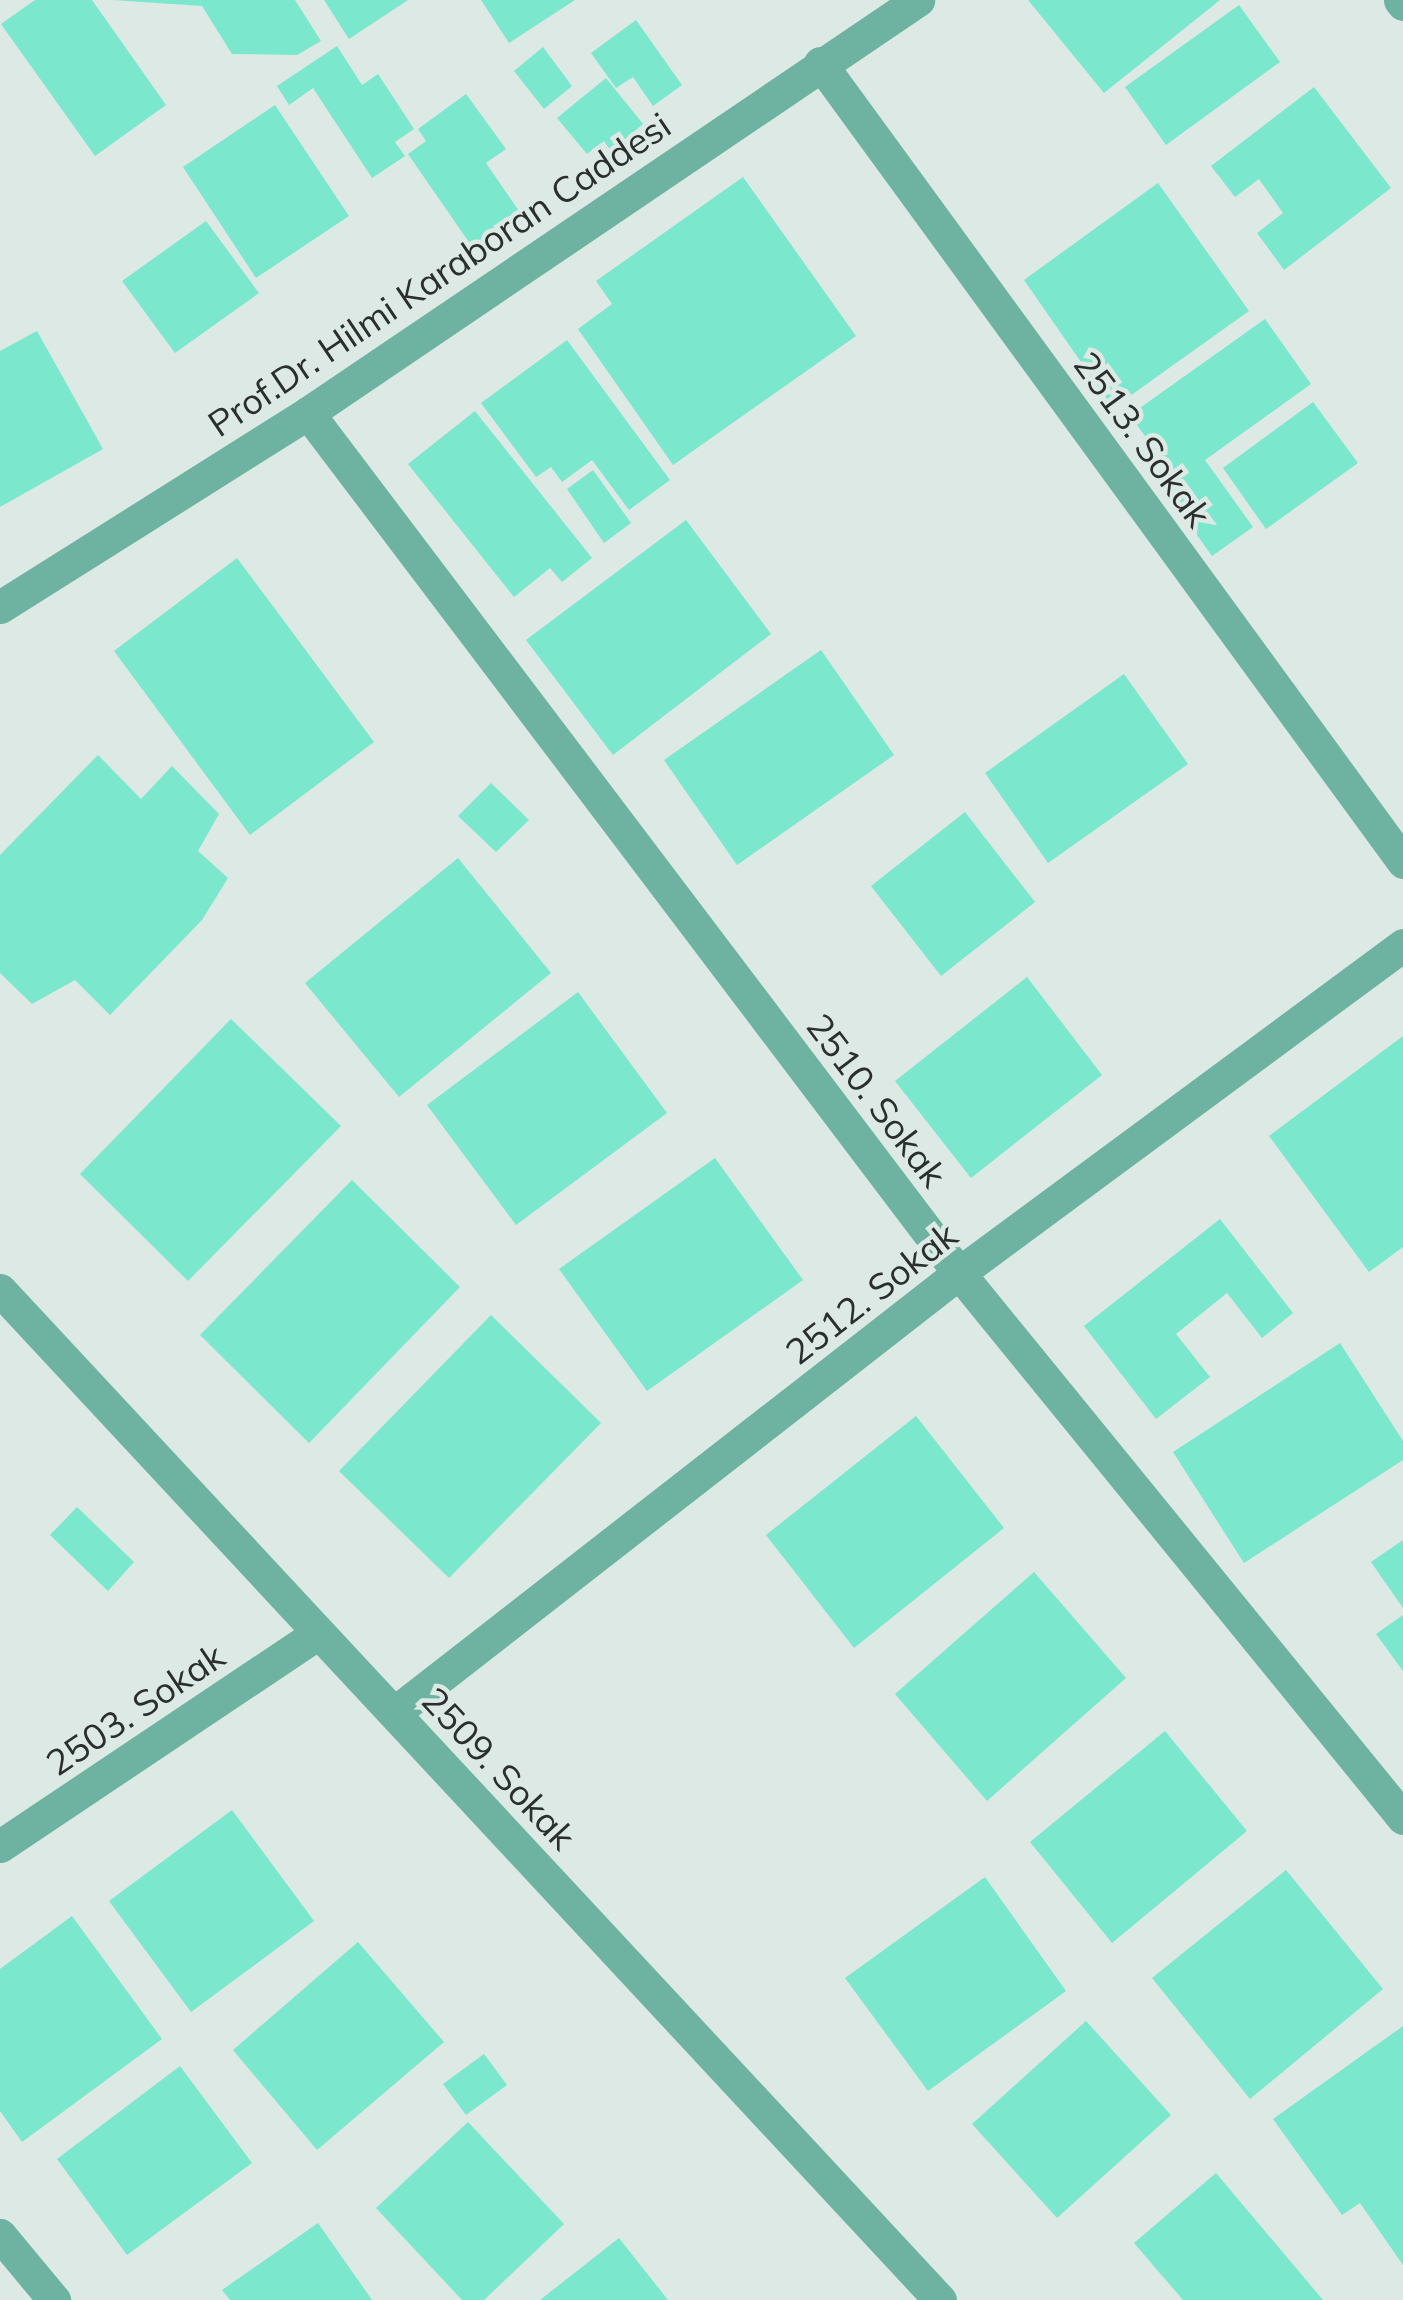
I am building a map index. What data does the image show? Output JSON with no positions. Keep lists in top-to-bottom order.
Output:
{
  "streets": {
    "street": [
      "Prof.Dr. Hilmi Karaboran Caddesi",
      "2513. Sokak",
      "2510. Sokak",
      "2512. Sokak",
      "2503. Sokak",
      "2509. Sokak"
    ]
  },
  "crossings": [
    ["Prof.Dr. Hilmi Karaboran Caddesi", "2513. Sokak"],
    ["Prof.Dr. Hilmi Karaboran Caddesi", "2510. Sokak"],
    ["2510. Sokak", "2512. Sokak"],
    ["2512. Sokak", "2509. Sokak"],
    ["2503. Sokak", "2509. Sokak"]
  ]
}
